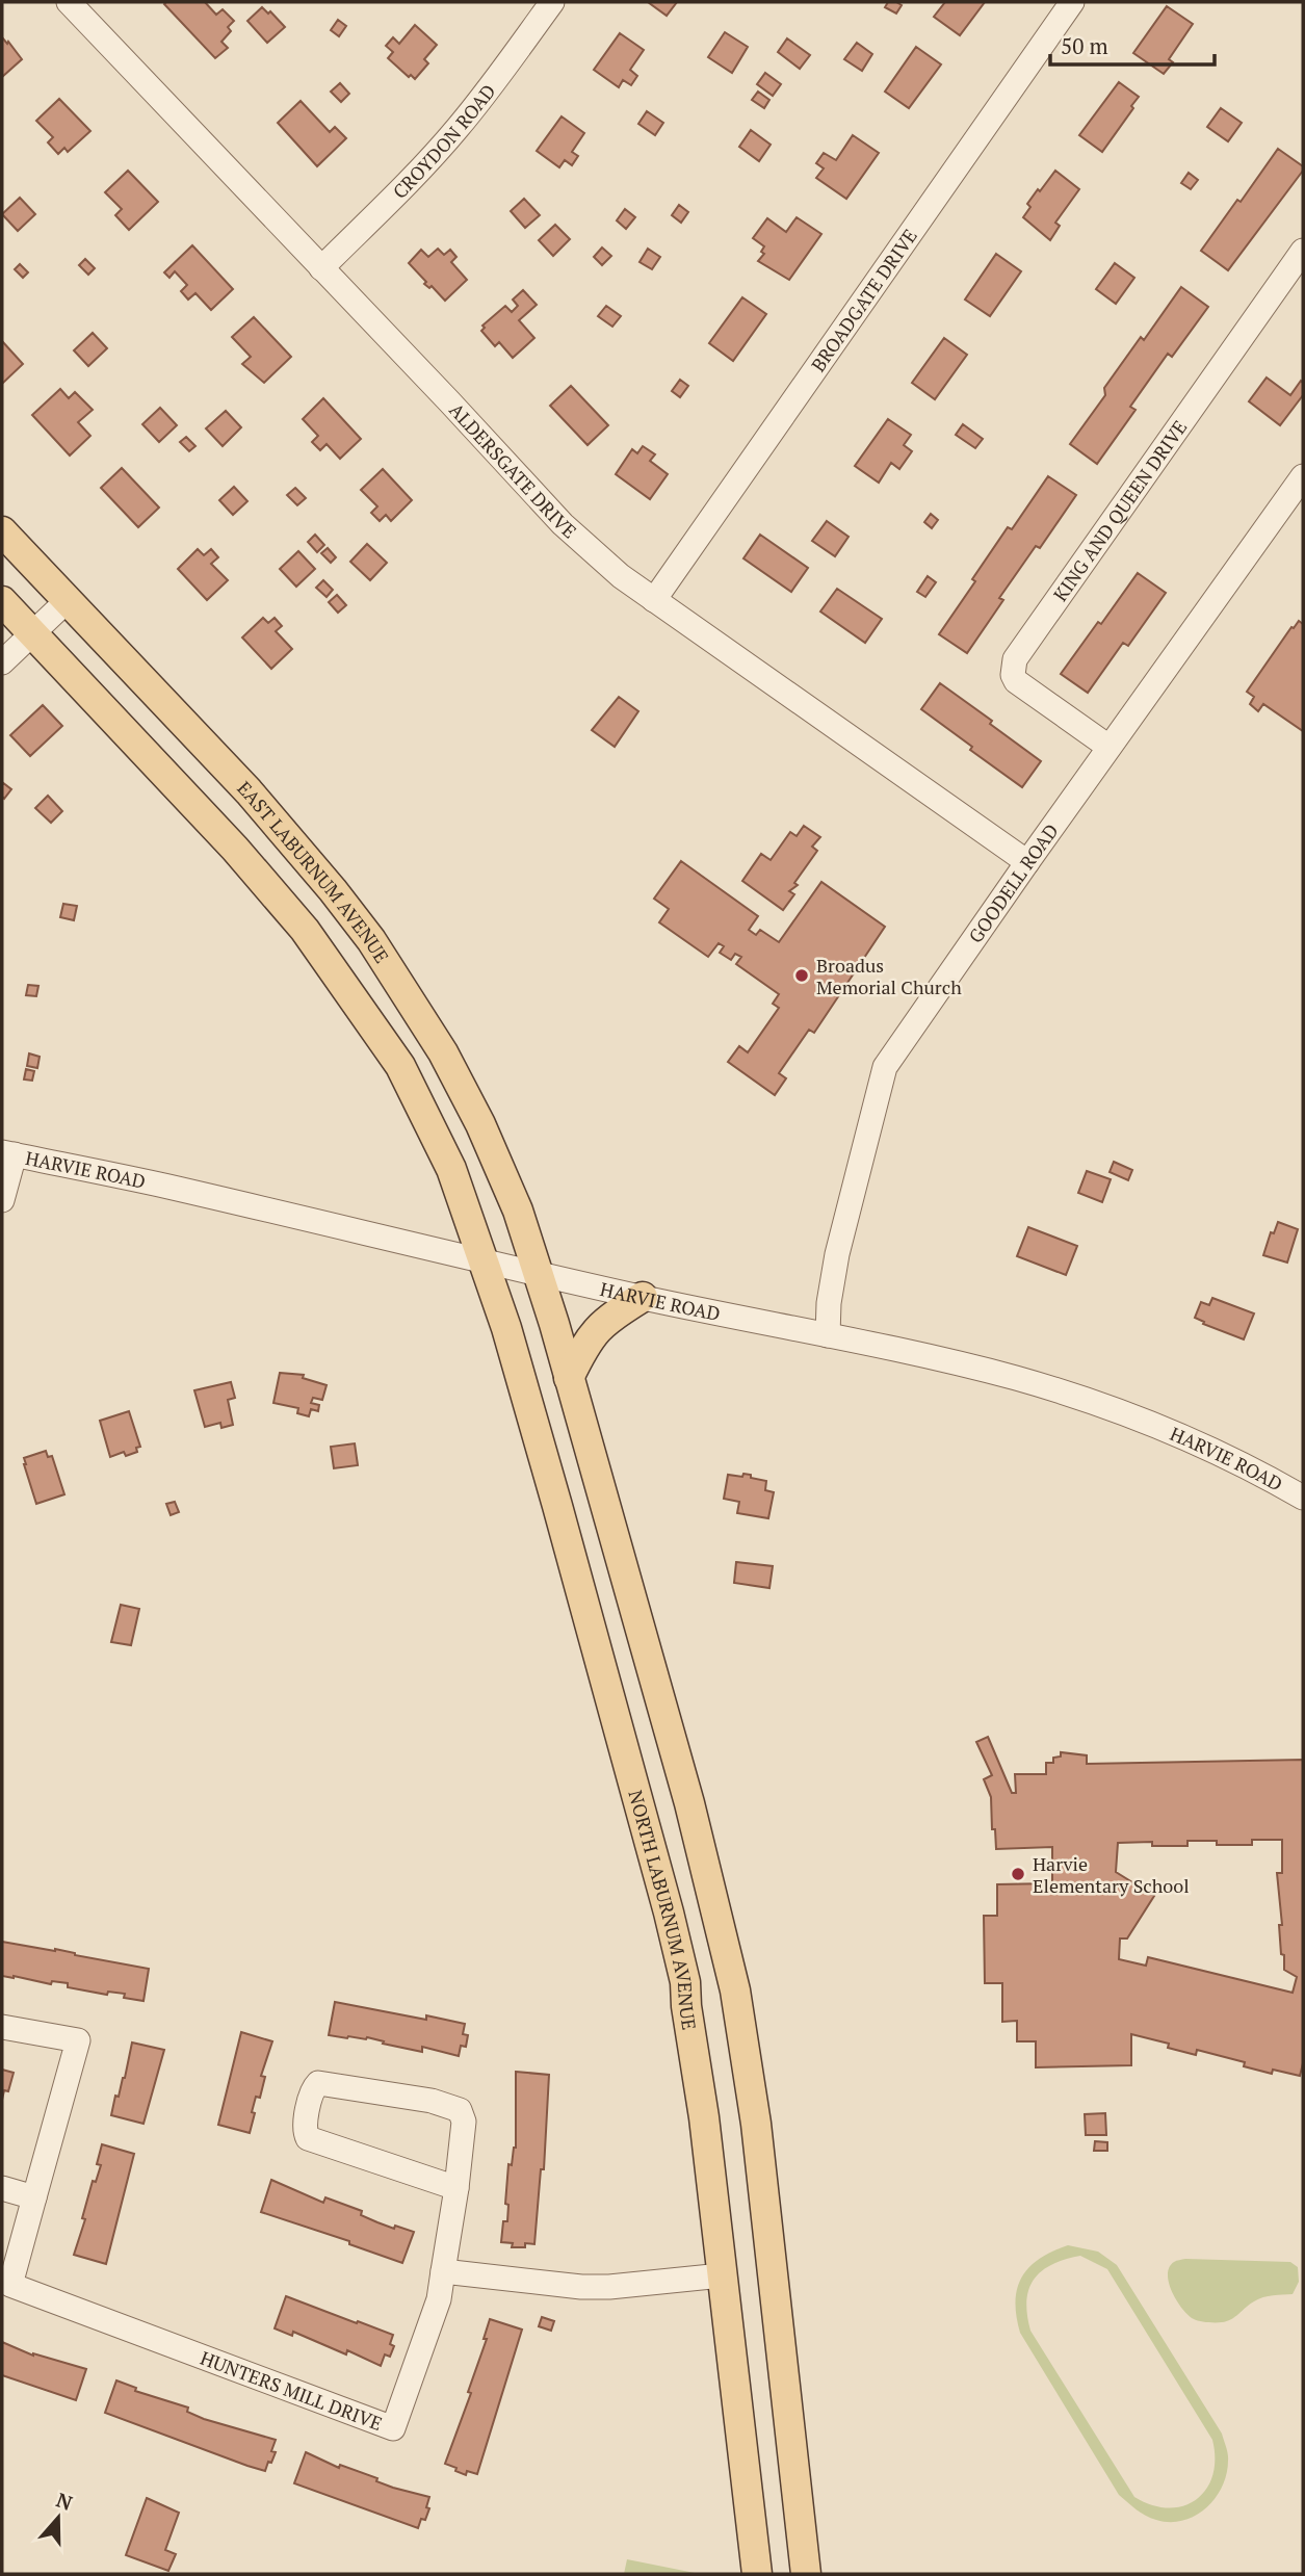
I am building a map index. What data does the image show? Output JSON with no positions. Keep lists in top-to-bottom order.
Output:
{
  "streets": {
    "main road": ["EAST LABURNUM AVENUE", "NORTH LABURNUM AVENUE"],
    "street": [
      "CROYDON ROAD",
      "BROADGATE DRIVE",
      "ALDERSGATE DRIVE",
      "KING AND QUEEN DRIVE",
      "GOODELL ROAD",
      "HARVIE ROAD",
      "HUNTERS MILL DRIVE"
    ]
  },
  "crossings": [
    ["CROYDON ROAD", "ALDERSGATE DRIVE"],
    ["BROADGATE DRIVE", "ALDERSGATE DRIVE"],
    ["ALDERSGATE DRIVE", "GOODELL ROAD"],
    ["KING AND QUEEN DRIVE", "GOODELL ROAD"],
    ["EAST LABURNUM AVENUE", "HARVIE ROAD"],
    ["GOODELL ROAD", "HARVIE ROAD"],
    ["HARVIE ROAD", "NORTH LABURNUM AVENUE"]
  ],
  "places": ["Broadus Memorial Church", "Harvie Elementary School"],
  "scale_bar": "50 m",
  "north": "top"
}
